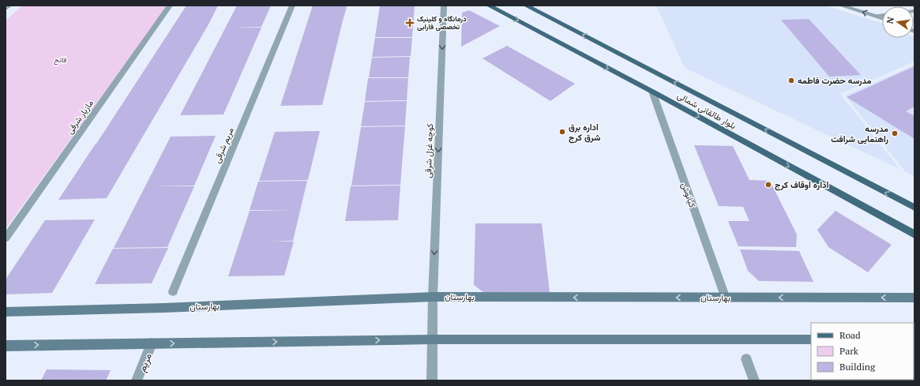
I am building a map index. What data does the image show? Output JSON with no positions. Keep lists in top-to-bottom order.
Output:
{
  "streets": {
    "main road": ["بلوار طالقانی شمالی", "بهارستان"],
    "street": [
      "مازیار شرقی",
      "مریم شرقی",
      "کوچه غزل شرقی",
      "کیانوش",
      "مریم"
    ]
  },
  "crossings": [
    ["بلوار طالقانی شمالی", "کیانوش"],
    ["کوچه غزل شرقی", "بهارستان"],
    ["کیانوش", "بهارستان"]
  ],
  "one_way": ["کوچه غزل شرقی"],
  "parks": ["فاتح"],
  "places": {
    "health": ["درمانگاه و کلینیک تخصصی فارابی"],
    "other": [
      "مدرسه حضرت فاطمه",
      "اداره برق شرق کرج",
      "مدرسه راهنمایی شرافت",
      "اداره اوقاف کرج"
    ]
  },
  "legend": ["Road", "Park", "Building"],
  "north": "left"
}
